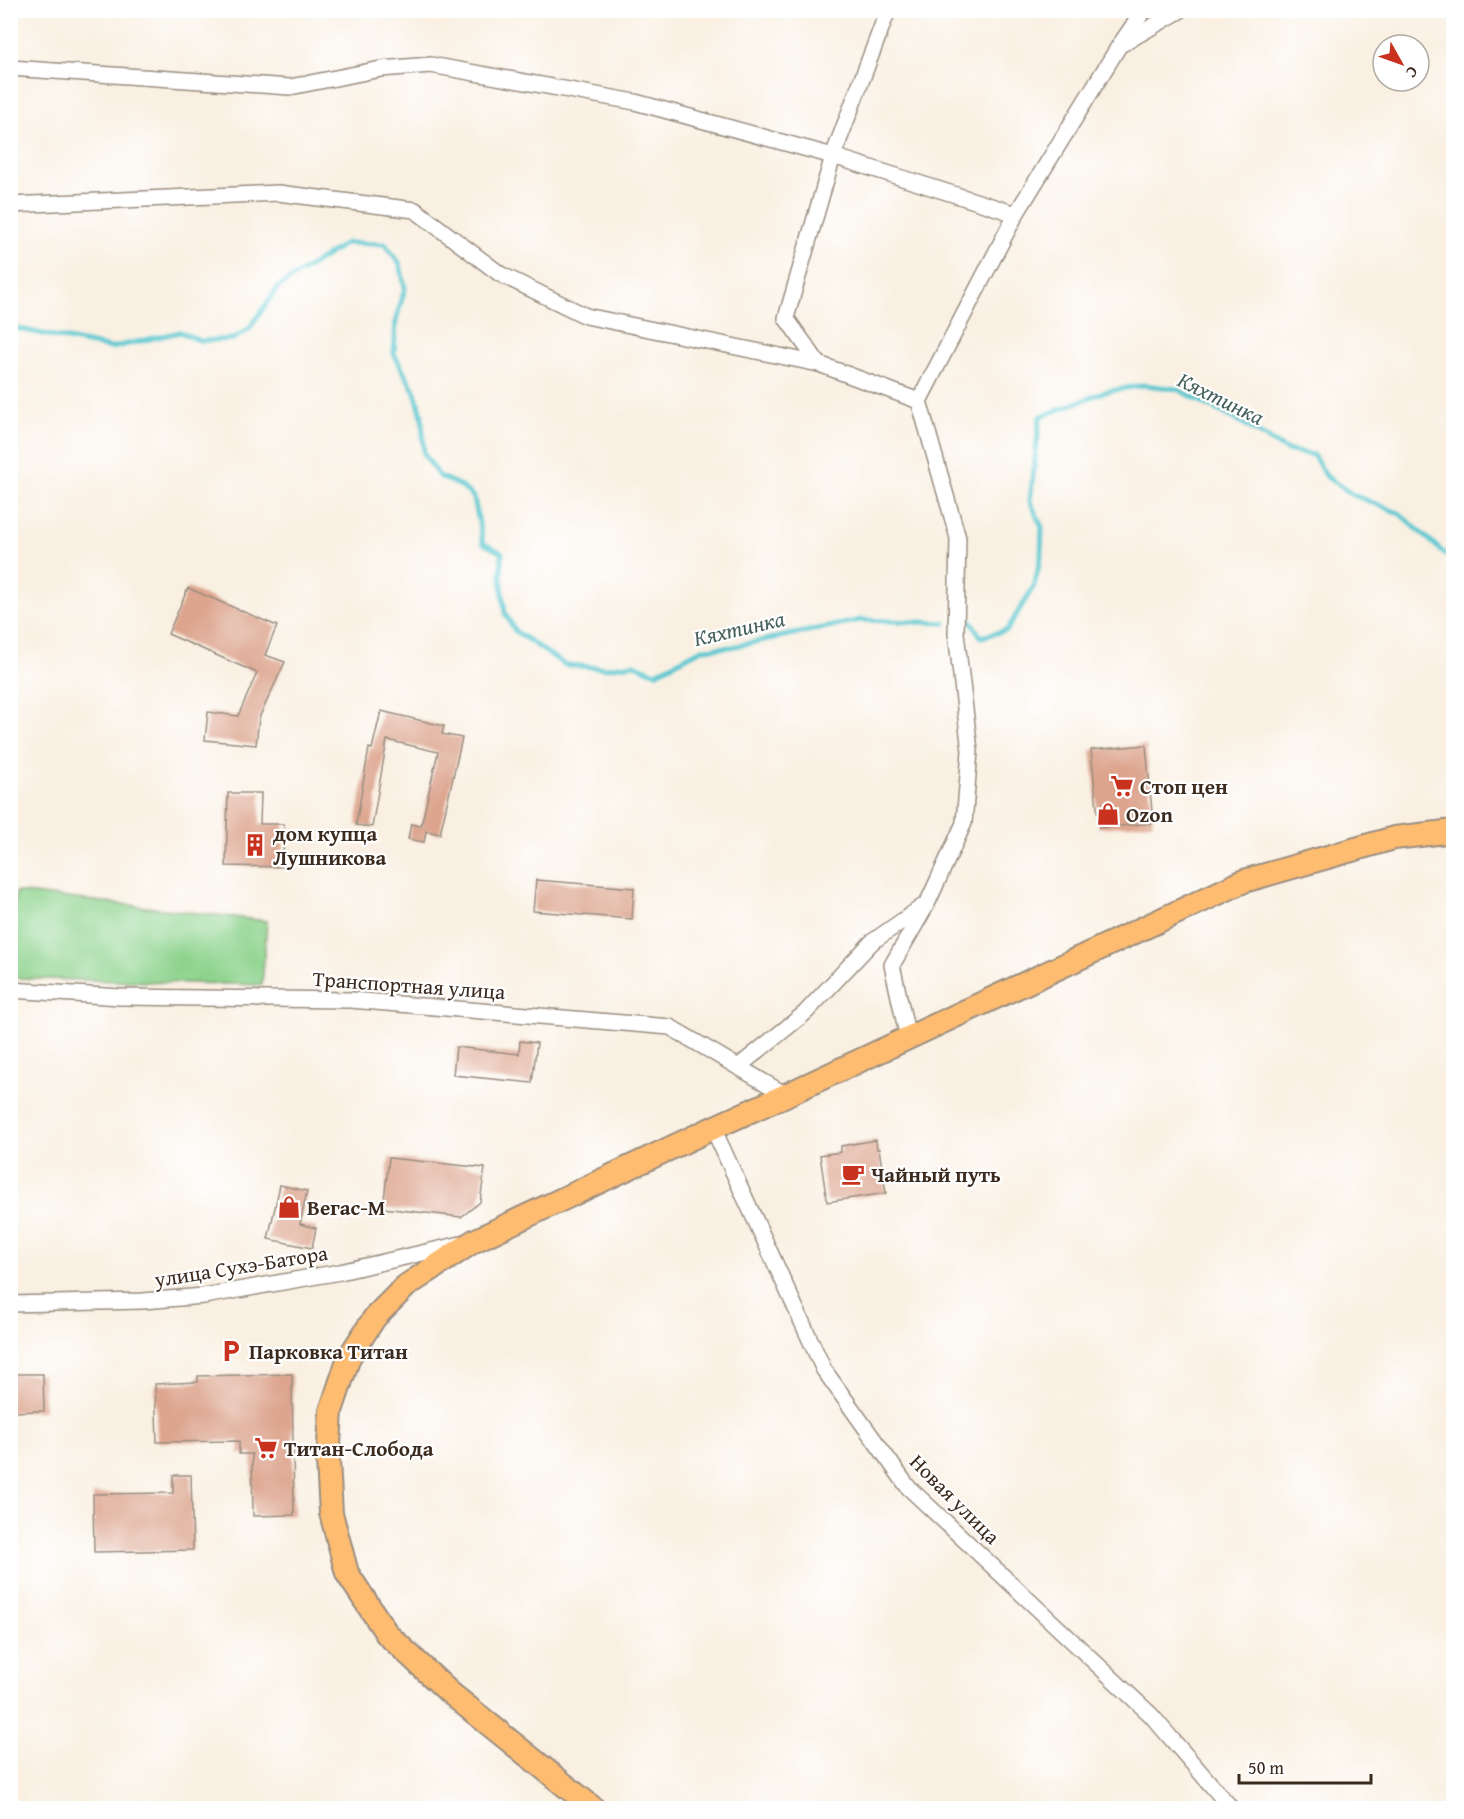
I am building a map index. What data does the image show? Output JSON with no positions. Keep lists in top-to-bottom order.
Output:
{
  "streets": {
    "street": ["Транспортная улица", "улица Сухэ-Батора", "Новая улица"]
  },
  "water": ["Кяхтинка"],
  "places": {
    "supermarket": ["Стоп цен", "Титан-Слобода"],
    "shop": ["Ozon", "Вегас-М"],
    "building": ["дом купца Лушникова"],
    "cafe": ["Чайный путь"],
    "parking": ["Парковка Титан"]
  },
  "scale_bar": "50 m",
  "north": "bottom right"
}
